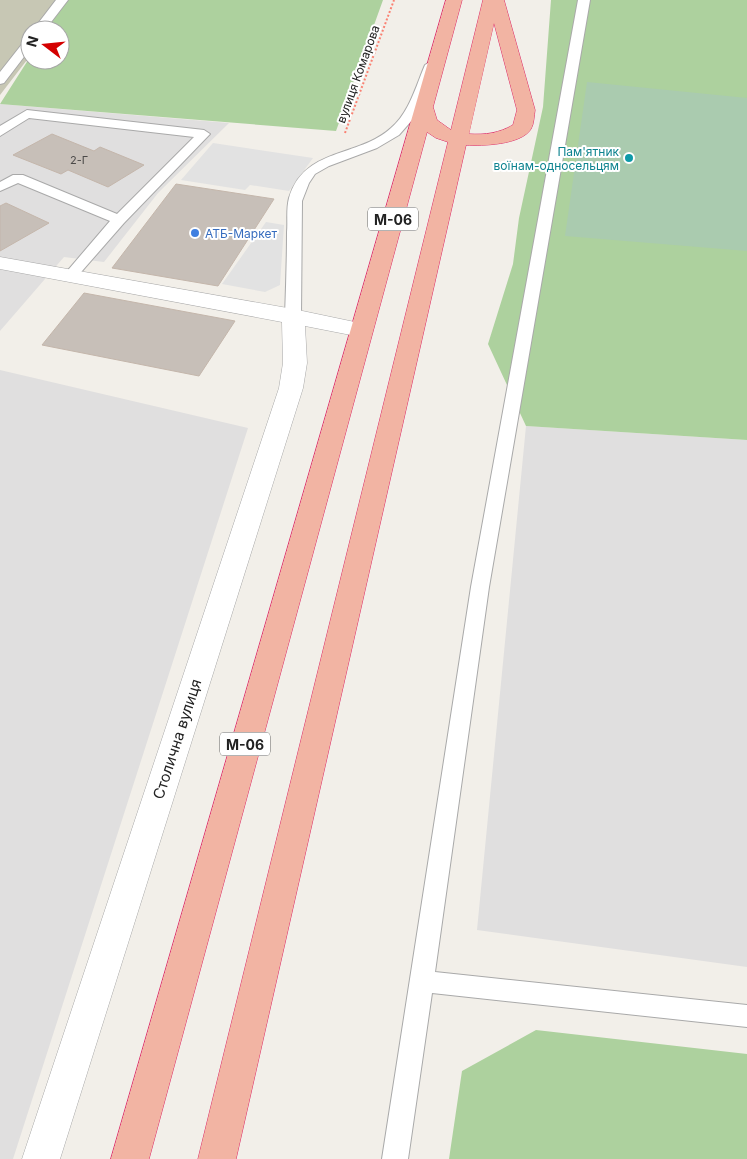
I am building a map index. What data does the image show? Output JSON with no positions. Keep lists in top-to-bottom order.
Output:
{
  "streets": {
    "highway": ["М-06"],
    "street": ["Столична вулиця"],
    "path": ["вулиця Комарова"]
  },
  "places": ["Пам'ятник воїнам-односельцям", "АТБ-Маркет"],
  "house_numbers": ["2-Г"],
  "north": "left"
}
